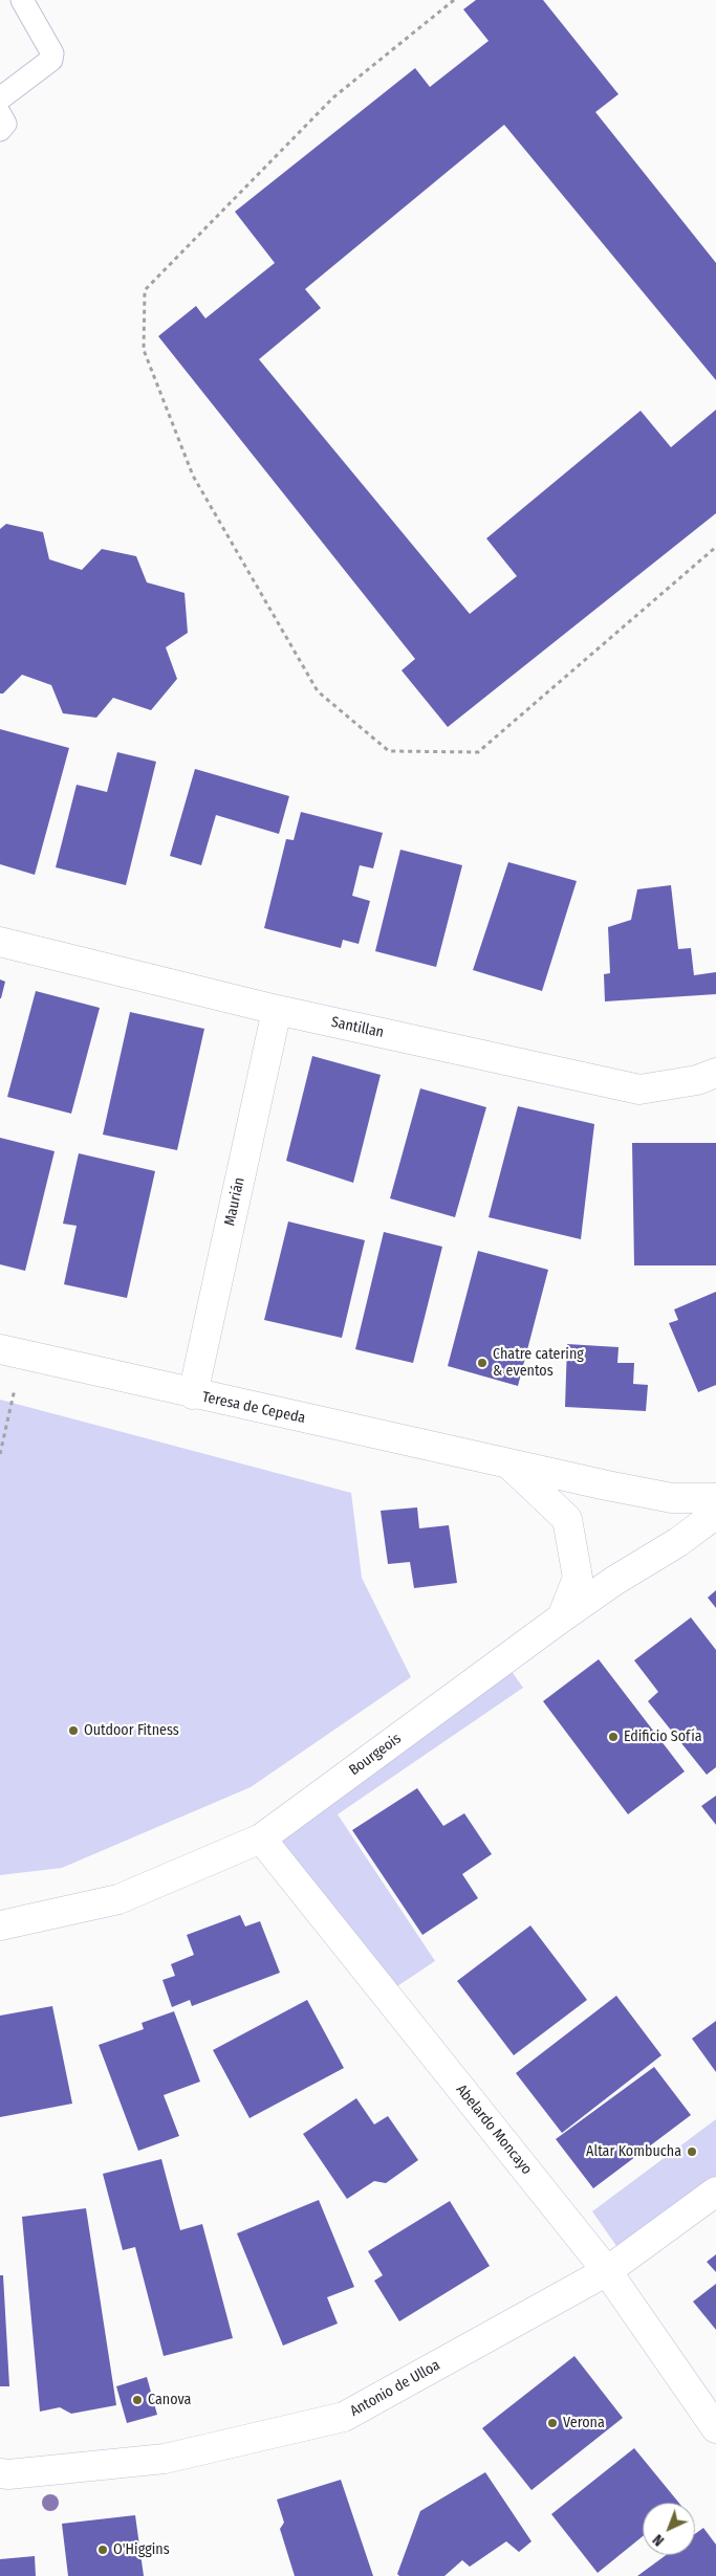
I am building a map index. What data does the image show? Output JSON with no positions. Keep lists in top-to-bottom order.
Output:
{
  "streets": {
    "street": [
      "Santillan",
      "Maurián",
      "Teresa de Cepeda",
      "Bourgeois",
      "Abelardo Moncayo",
      "Antonio de Ulloa"
    ]
  },
  "crossings": [
    ["Santillan", "Maurián"],
    ["Maurián", "Teresa de Cepeda"],
    ["Bourgeois", "Abelardo Moncayo"],
    ["Abelardo Moncayo", "Antonio de Ulloa"]
  ],
  "places": [
    "Chatre catering & eventos",
    "Outdoor Fitness",
    "Edificio Sofía",
    "Altar Kombucha",
    "Canova",
    "Verona",
    "O'Higgins"
  ],
  "north": "bottom left"
}
